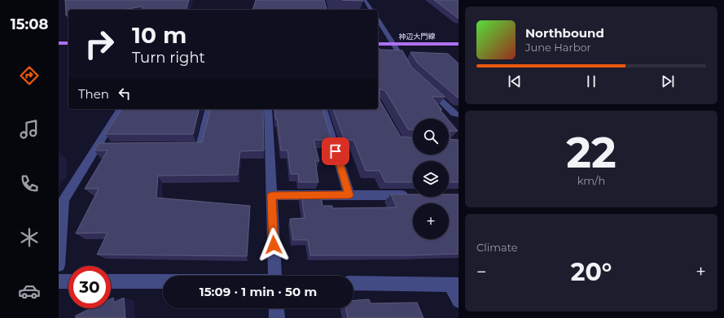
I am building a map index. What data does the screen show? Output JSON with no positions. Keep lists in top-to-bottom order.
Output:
{
  "streets": {
    "main road": ["神辺大門線"]
  },
  "page": {
    "tabs": "15:08",
    "turn": ["10 m", "Turn right"],
    "song": ["Northbound", "June Harbor"],
    "then": "Then",
    "tile": [
      ["22", "km/h"],
      "Climate"
    ],
    "map_buttons": "+",
    "heat": ["−", "20°", "+"],
    "limit": "30",
    "trip": "15:09 · 1 min · 50 m"
  }
}
